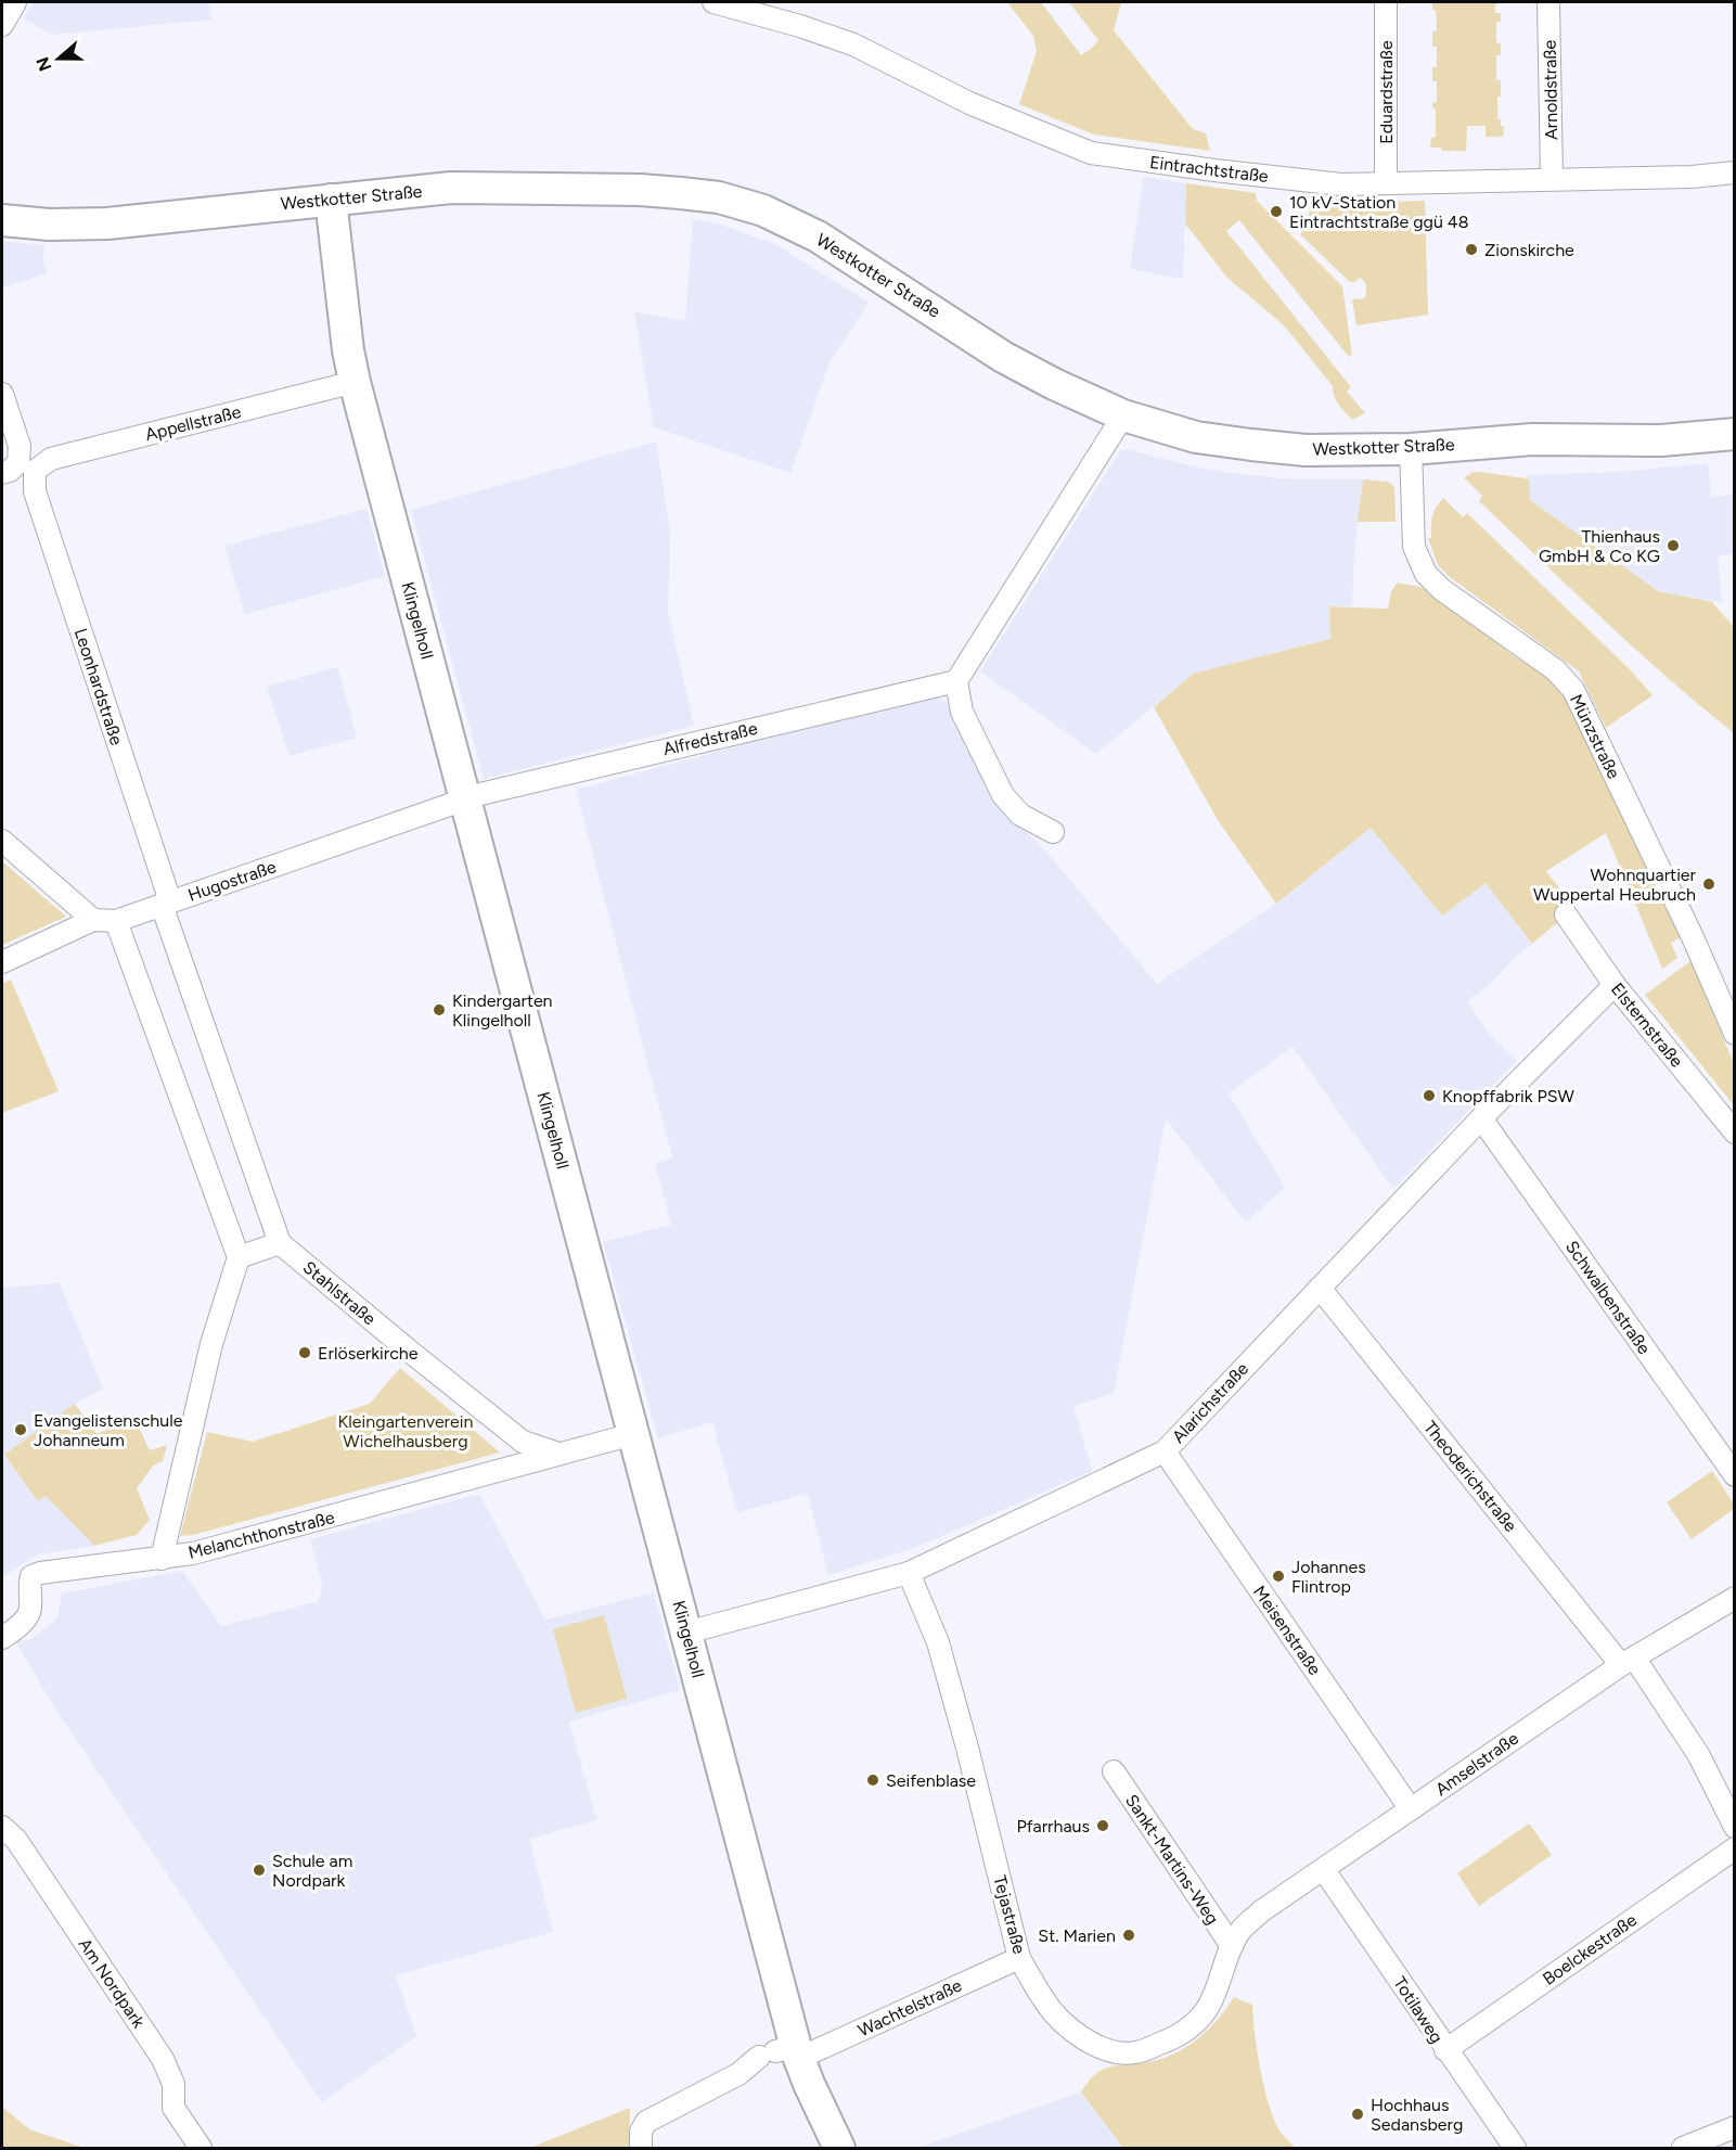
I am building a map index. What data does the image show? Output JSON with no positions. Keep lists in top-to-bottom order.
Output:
{
  "streets": {
    "street": [
      "Arnoldstraße",
      "Eduardstraße",
      "Eintrachtstraße",
      "Westkotter Straße",
      "Appellstraße",
      "Klingelholl",
      "Leonhardstraße",
      "Münzstraße",
      "Alfredstraße",
      "Hugostraße",
      "Elsternstraße",
      "Stahlstraße",
      "Schwalbenstraße",
      "Alarichstraße",
      "Theoderichstraße",
      "Melanchthonstraße",
      "Meisenstraße",
      "Amselstraße",
      "Sankt-Martins-Weg",
      "Tejastraße",
      "Boelckestraße",
      "Am Nordpark",
      "Wachtelstraße",
      "Totilaweg"
    ]
  },
  "crossings": [
    ["Arnoldstraße", "Eintrachtstraße"],
    ["Eduardstraße", "Eintrachtstraße"],
    ["Westkotter Straße", "Klingelholl"],
    ["Westkotter Straße", "Münzstraße"],
    ["Appellstraße", "Klingelholl"],
    ["Appellstraße", "Leonhardstraße"],
    ["Klingelholl", "Alfredstraße"],
    ["Klingelholl", "Hugostraße"],
    ["Klingelholl", "Alarichstraße"],
    ["Klingelholl", "Wachtelstraße"],
    ["Leonhardstraße", "Hugostraße"],
    ["Alfredstraße", "Hugostraße"],
    ["Elsternstraße", "Alarichstraße"],
    ["Stahlstraße", "Melanchthonstraße"],
    ["Schwalbenstraße", "Alarichstraße"],
    ["Alarichstraße", "Theoderichstraße"],
    ["Alarichstraße", "Meisenstraße"],
    ["Alarichstraße", "Tejastraße"],
    ["Theoderichstraße", "Amselstraße"],
    ["Meisenstraße", "Amselstraße"],
    ["Amselstraße", "Sankt-Martins-Weg"],
    ["Amselstraße", "Tejastraße"],
    ["Amselstraße", "Totilaweg"],
    ["Sankt-Martins-Weg", "Tejastraße"],
    ["Tejastraße", "Wachtelstraße"],
    ["Boelckestraße", "Totilaweg"]
  ],
  "parks": ["Kleingartenverein Wichelhausberg"],
  "places": [
    "10 kV-Station Eintrachtstraße ggü 48",
    "Zionskirche",
    "Thienhaus GmbH & Co KG",
    "Wohnquartier Wuppertal Heubruch",
    "Kindergarten Klingelholl",
    "Knopffabrik PSW",
    "Erlöserkirche",
    "Evangelistenschule Johanneum",
    "Johannes Flintrop",
    "Seifenblase",
    "Pfarrhaus",
    "Schule am Nordpark",
    "St. Marien",
    "Hochhaus Sedansberg"
  ],
  "north": "left"
}
